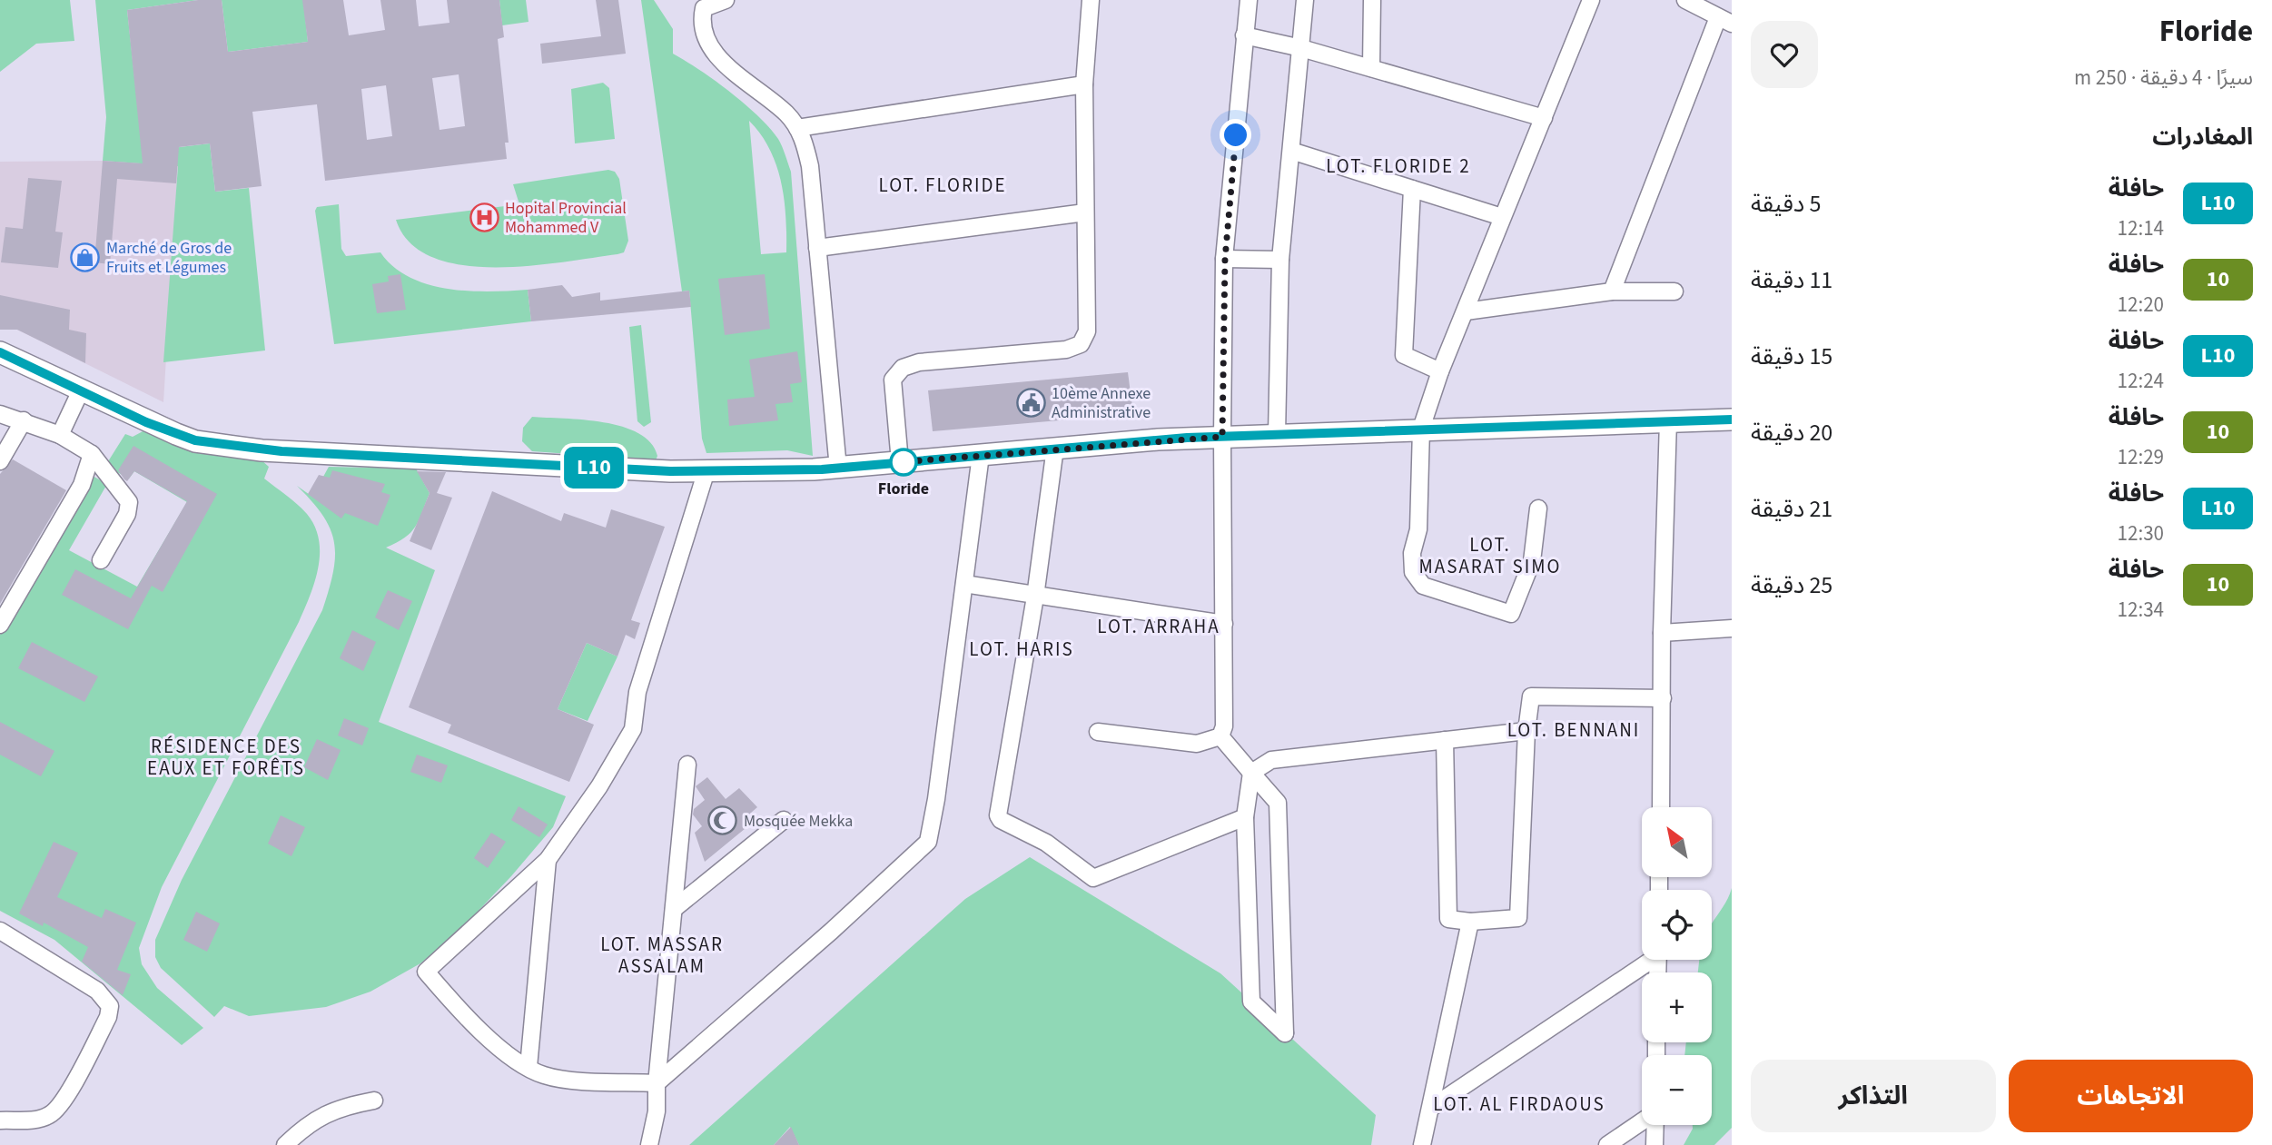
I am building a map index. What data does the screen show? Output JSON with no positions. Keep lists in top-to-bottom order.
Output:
{
  "districts": [
    "LOT. FLORIDE 2",
    "LOT. FLORIDE",
    "LOT. MASARAT SIMO",
    "LOT. ARRAHA",
    "LOT. HARIS",
    "LOT. BENNANI",
    "RÉSIDENCE DES EAUX ET FORÊTS",
    "LOT. MASSAR ASSALAM",
    "LOT. AL FIRDAOUS"
  ],
  "places": {
    "hospital": ["Hopital Provincial Mohammed V"],
    "shop": ["Marché de Gros de Fruits et Légumes"],
    "public building": ["10ème Annexe Administrative"],
    "other": ["Floride"],
    "mosque": ["Mosquée Mekka"]
  },
  "lines": ["bus line L10"],
  "north": "top left",
  "page": {
    "heading": [
      ["Floride", "سيرًا · 4 دقيقة · 250 m"],
      "المغادرات"
    ],
    "on_map": "L10",
    "list": [
      {
        "mark": "L10",
        "name": "حافلة",
        "note": "12:14",
        "value": "5 دقيقة"
      },
      {
        "mark": "10",
        "name": "حافلة",
        "note": "12:20",
        "value": "11 دقيقة"
      },
      {
        "mark": "L10",
        "name": "حافلة",
        "note": "12:24",
        "value": "15 دقيقة"
      },
      {
        "mark": "10",
        "name": "حافلة",
        "note": "12:29",
        "value": "20 دقيقة"
      },
      {
        "mark": "L10",
        "name": "حافلة",
        "note": "12:30",
        "value": "21 دقيقة"
      },
      {
        "mark": "10",
        "name": "حافلة",
        "note": "12:34",
        "value": "25 دقيقة"
      }
    ],
    "map_buttons": ["+", "−"],
    "buttons": ["الاتجاهات", "التذاكر"]
  }
}
